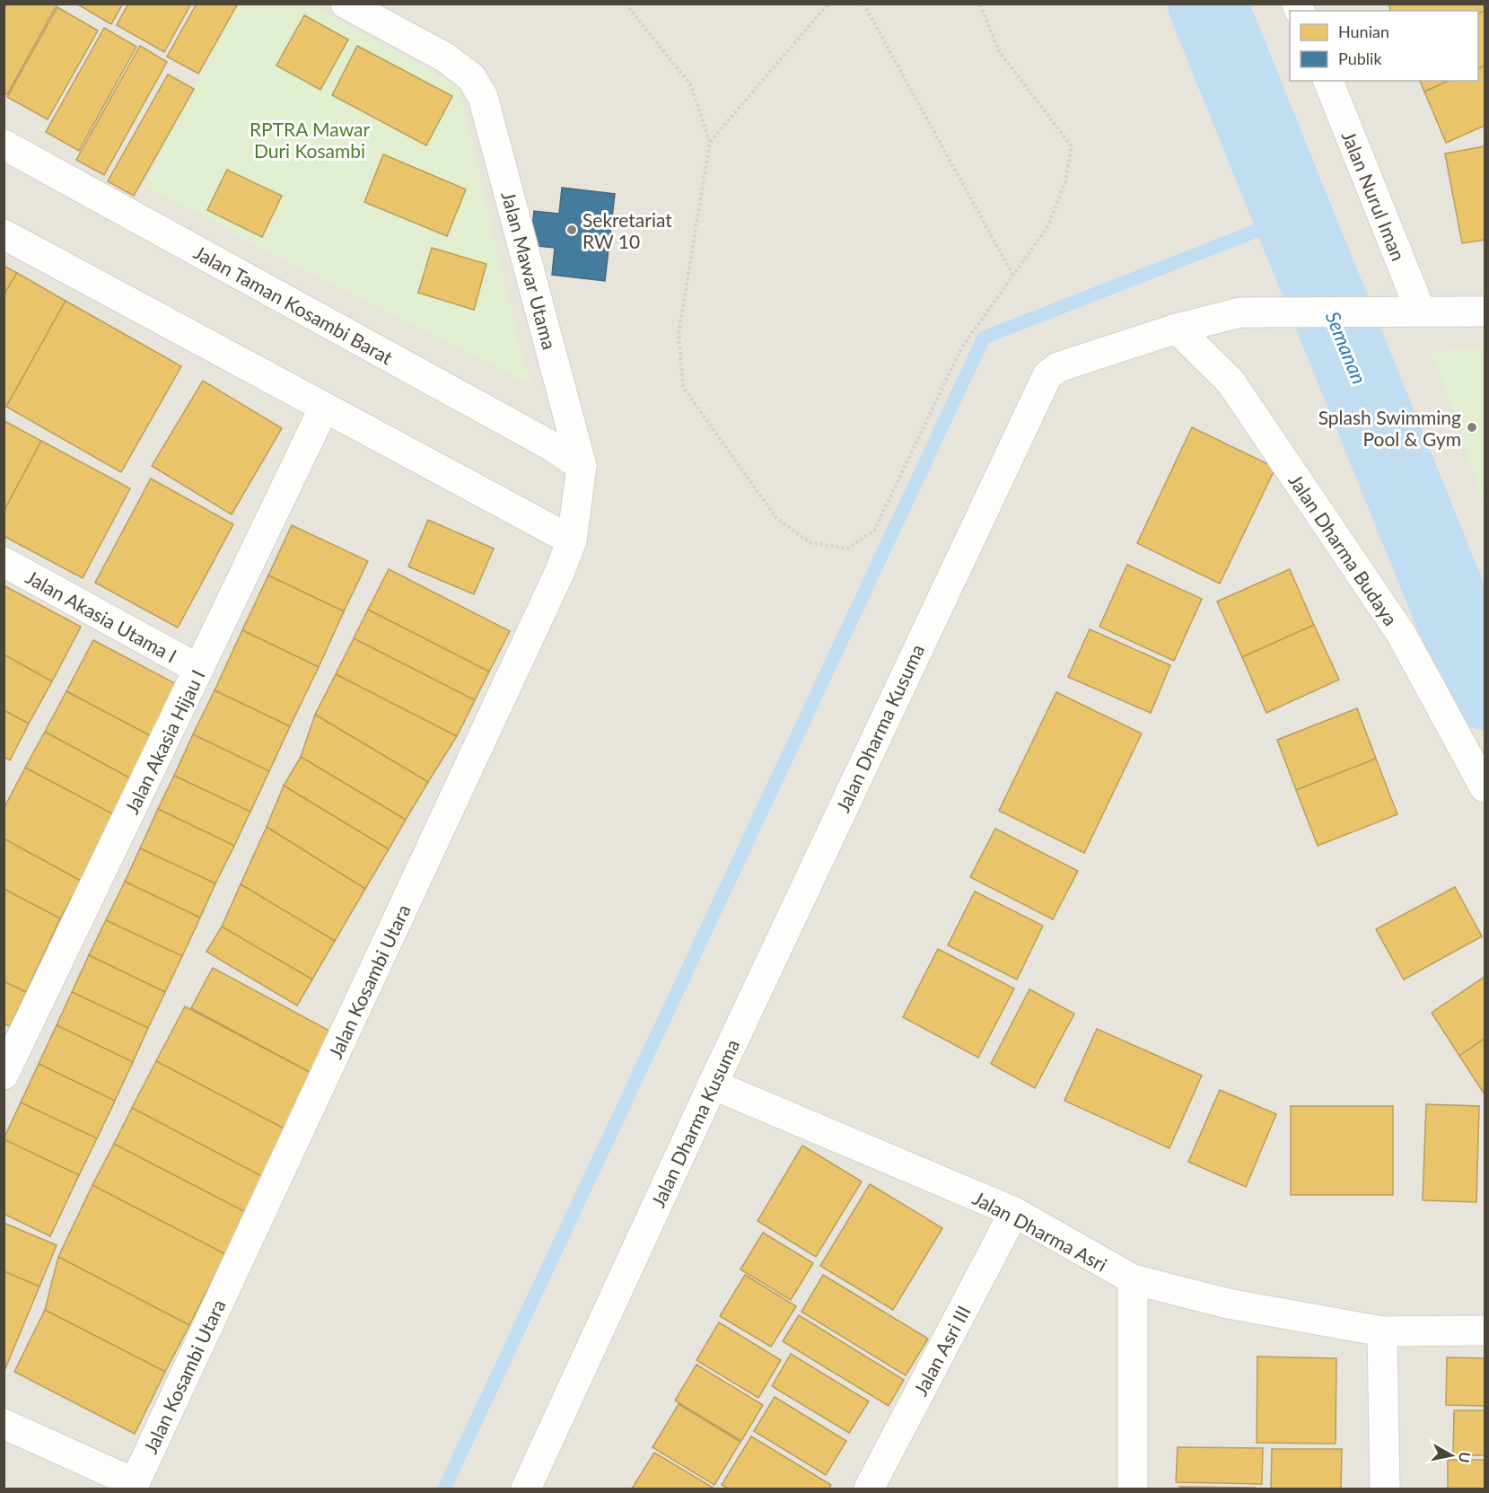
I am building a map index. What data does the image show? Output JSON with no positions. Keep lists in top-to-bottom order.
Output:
{
  "streets": {
    "street": [
      "Jalan Nurul Iman",
      "Jalan Mawar Utama",
      "Jalan Taman Kosambi Barat",
      "Jalan Dharma Budaya",
      "Jalan Akasia Utama I",
      "Jalan Dharma Kusuma",
      "Jalan Akasia Hijau I",
      "Jalan Kosambi Utara",
      "Jalan Dharma Asri",
      "Jalan Asri III"
    ]
  },
  "crossings": [
    ["Jalan Nurul Iman", "Jalan Dharma Kusuma"],
    ["Jalan Mawar Utama", "Jalan Taman Kosambi Barat"],
    ["Jalan Mawar Utama", "Jalan Kosambi Utara"],
    ["Jalan Taman Kosambi Barat", "Jalan Kosambi Utara"],
    ["Jalan Dharma Budaya", "Jalan Dharma Kusuma"],
    ["Jalan Akasia Utama I", "Jalan Akasia Hijau I"],
    ["Jalan Dharma Kusuma", "Jalan Dharma Asri"],
    ["Jalan Dharma Asri", "Jalan Asri III"]
  ],
  "water": ["Semanan"],
  "parks": ["RPTRA Mawar Duri Kosambi"],
  "places": ["Sekretariat RW 10", "Splash Swimming Pool & Gym"],
  "legend": ["Hunian", "Publik"],
  "north": "right"
}
